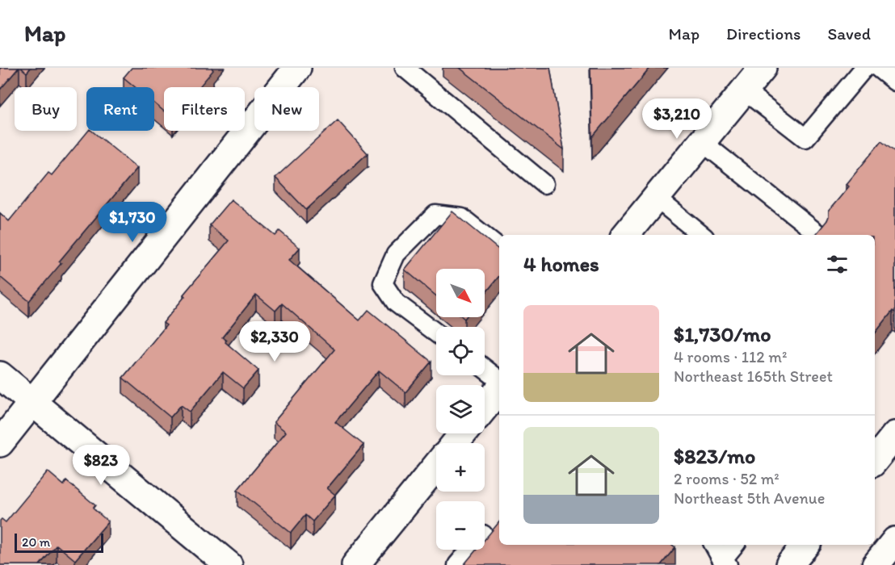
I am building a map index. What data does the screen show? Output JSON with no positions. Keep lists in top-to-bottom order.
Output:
{
  "scale_bar": "20 m",
  "north": "bottom right",
  "page": {
    "header": "Map",
    "nav": ["Map", "Directions", "Saved"],
    "chip": [
      "Buy",
      "Rent",
      "Filters",
      "New"
    ],
    "price": [
      "$3,210",
      "$1,730",
      "$2,330",
      "$823"
    ],
    "heading": "4 homes",
    "map_buttons": ["+", "−"],
    "list": [
      {
        "name": "$1,730/mo",
        "note": "4 rooms · 112 m² · Northeast 165th Street"
      },
      {
        "name": "$823/mo",
        "note": "2 rooms · 52 m² · Northeast 5th Avenue"
      }
    ],
    "scale": "20 m"
  }
}
